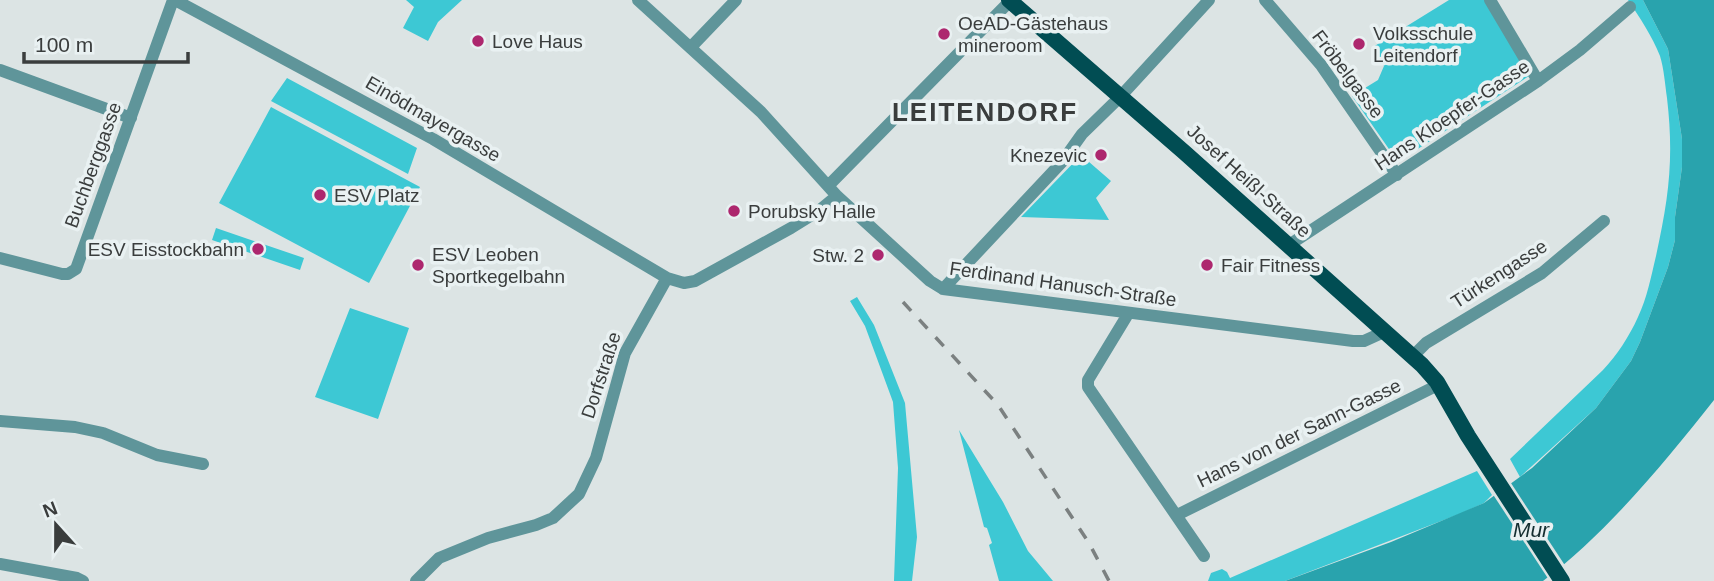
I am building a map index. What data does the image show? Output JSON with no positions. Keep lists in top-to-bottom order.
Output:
{
  "streets": {
    "main road": ["Josef Heißl-Straße"],
    "street": [
      "Fröbelgasse",
      "Hans Kloepfer-Gasse",
      "Einödmayergasse",
      "Buchberggasse",
      "Türkengasse",
      "Ferdinand Hanusch-Straße",
      "Dorfstraße",
      "Hans von der Sann-Gasse"
    ]
  },
  "crossings": [
    ["Fröbelgasse", "Hans Kloepfer-Gasse"],
    ["Hans Kloepfer-Gasse", "Josef Heißl-Straße"],
    ["Einödmayergasse", "Buchberggasse"],
    ["Einödmayergasse", "Dorfstraße"],
    ["Josef Heißl-Straße", "Türkengasse"],
    ["Josef Heißl-Straße", "Ferdinand Hanusch-Straße"],
    ["Josef Heißl-Straße", "Hans von der Sann-Gasse"]
  ],
  "districts": ["LEITENDORF"],
  "water": ["Mur"],
  "places": [
    "OeAD-Gästehaus mineroom",
    "Love Haus",
    "Volksschule Leitendorf",
    "Knezevic",
    "ESV Platz",
    "Porubsky Halle",
    "ESV Eisstockbahn",
    "Stw. 2",
    "ESV Leoben Sportkegelbahn",
    "Fair Fitness"
  ],
  "scale_bar": "100 m",
  "north": "top"
}
